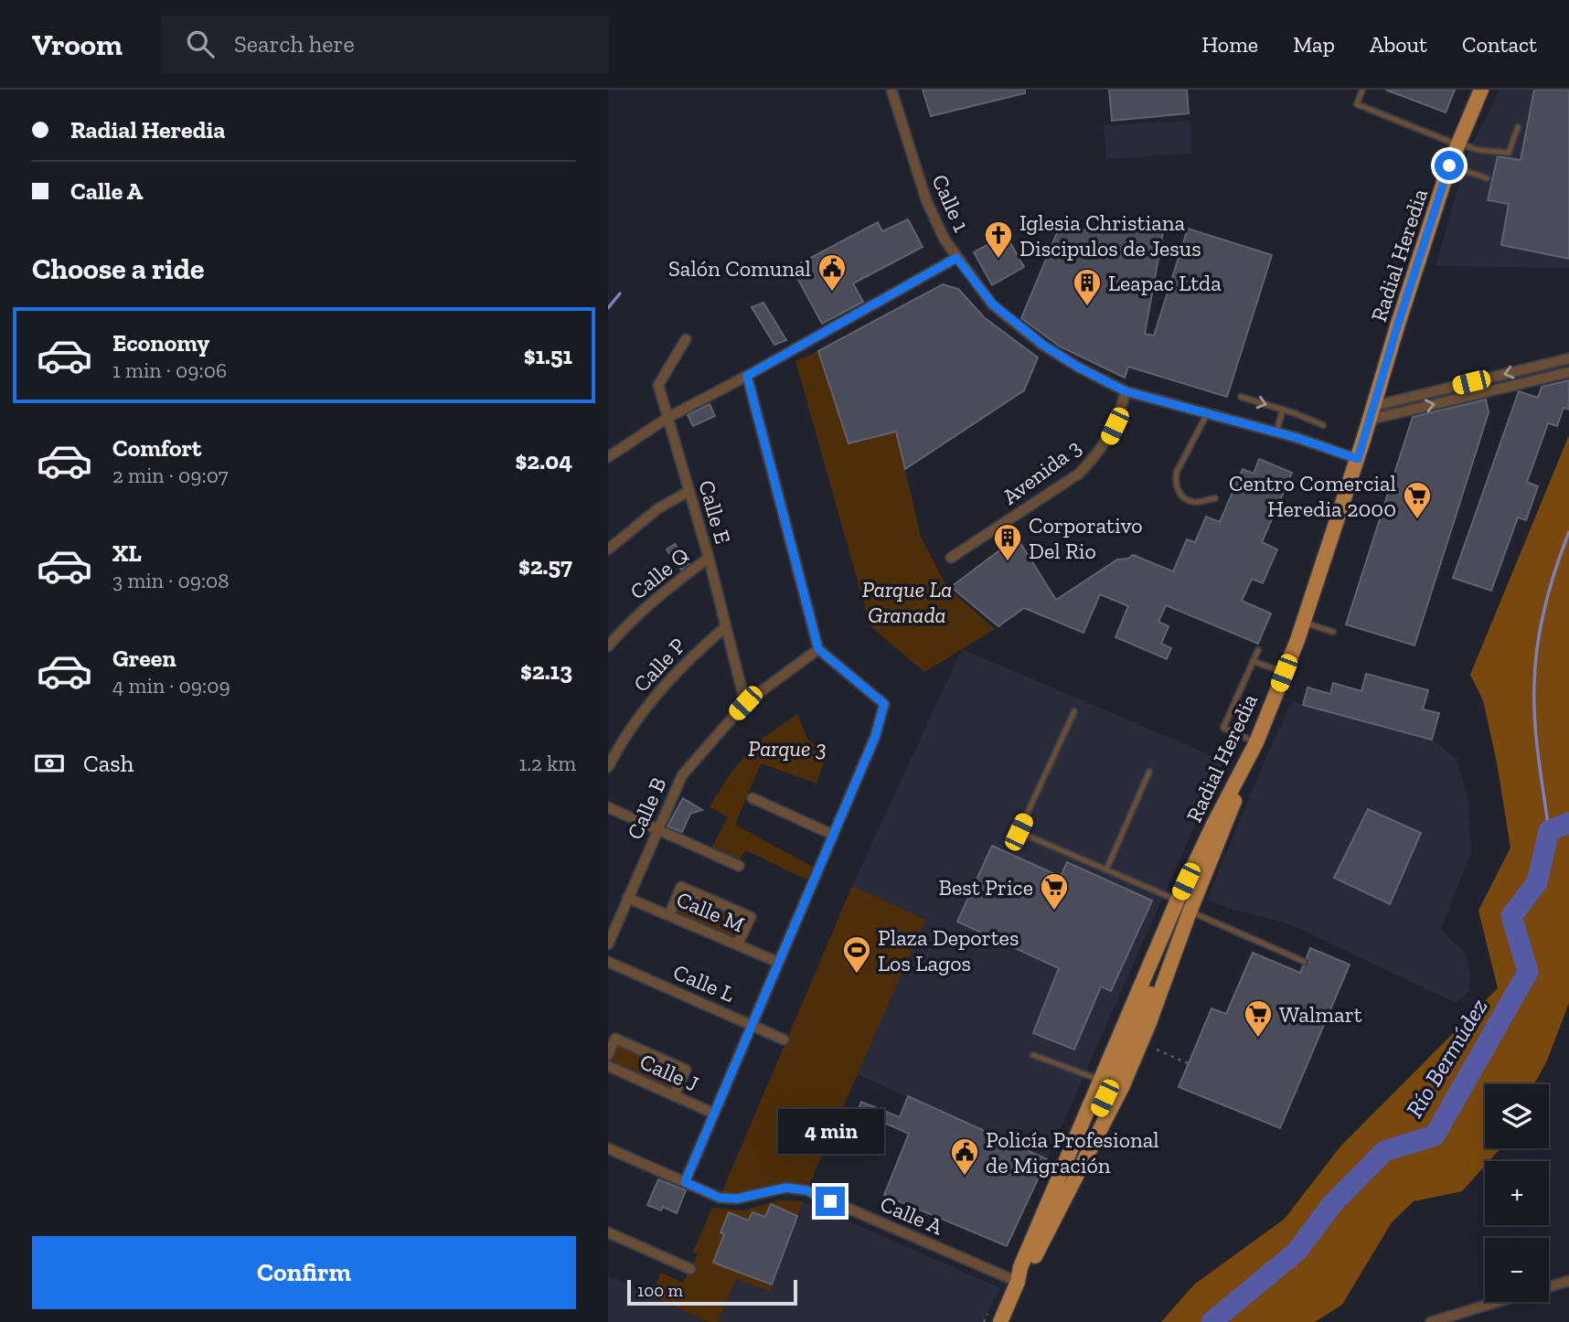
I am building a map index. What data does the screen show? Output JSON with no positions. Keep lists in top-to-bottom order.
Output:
{
  "streets": {
    "main road": ["Radial Heredia"],
    "street": [
      "Calle 1",
      "Avenida 3",
      "Calle E",
      "Calle Q",
      "Calle P",
      "Calle B",
      "Calle M",
      "Calle L",
      "Calle J",
      "Calle A"
    ]
  },
  "crossings": [
    ["Calle 1", "Radial Heredia"],
    ["Calle 1", "Avenida 3"],
    ["Radial Heredia", "Calle A"],
    ["Calle E", "Calle Q"],
    ["Calle E", "Calle P"],
    ["Calle E", "Calle B"],
    ["Calle B", "Calle M"]
  ],
  "water": ["Río Bermúdez"],
  "parks": ["Parque La Granada", "Parque 3"],
  "places": {
    "church": ["Iglesia Christiana Discipulos de Jesus"],
    "public building": ["Salón Comunal", "Policía Profesional de Migración"],
    "building": ["Leapac Ltda", "Corporativo Del Rio"],
    "supermarket": ["Centro Comercial Heredia 2000", "Best Price", "Walmart"],
    "sports": ["Plaza Deportes Los Lagos"]
  },
  "scale_bar": "100 m",
  "page": {
    "header": "Vroom",
    "search": "Search here",
    "nav": [
      "Home",
      "Map",
      "About",
      "Contact"
    ],
    "banner": ["Radial Heredia", "Calle A"],
    "heading": "Choose a ride",
    "list": [
      {
        "name": "Economy",
        "note": "1 min · 09:06",
        "value": "$1.51"
      },
      {
        "name": "Comfort",
        "note": "2 min · 09:07",
        "value": "$2.04"
      },
      {
        "name": "XL",
        "note": "3 min · 09:08",
        "value": "$2.57"
      },
      {
        "name": "Green",
        "note": "4 min · 09:09",
        "value": "$2.13"
      }
    ],
    "pay": ["Cash", "1.2 km"],
    "map_buttons": ["+", "−"],
    "bubble": "4 min",
    "buttons": "Confirm",
    "scale": "100 m"
  }
}
